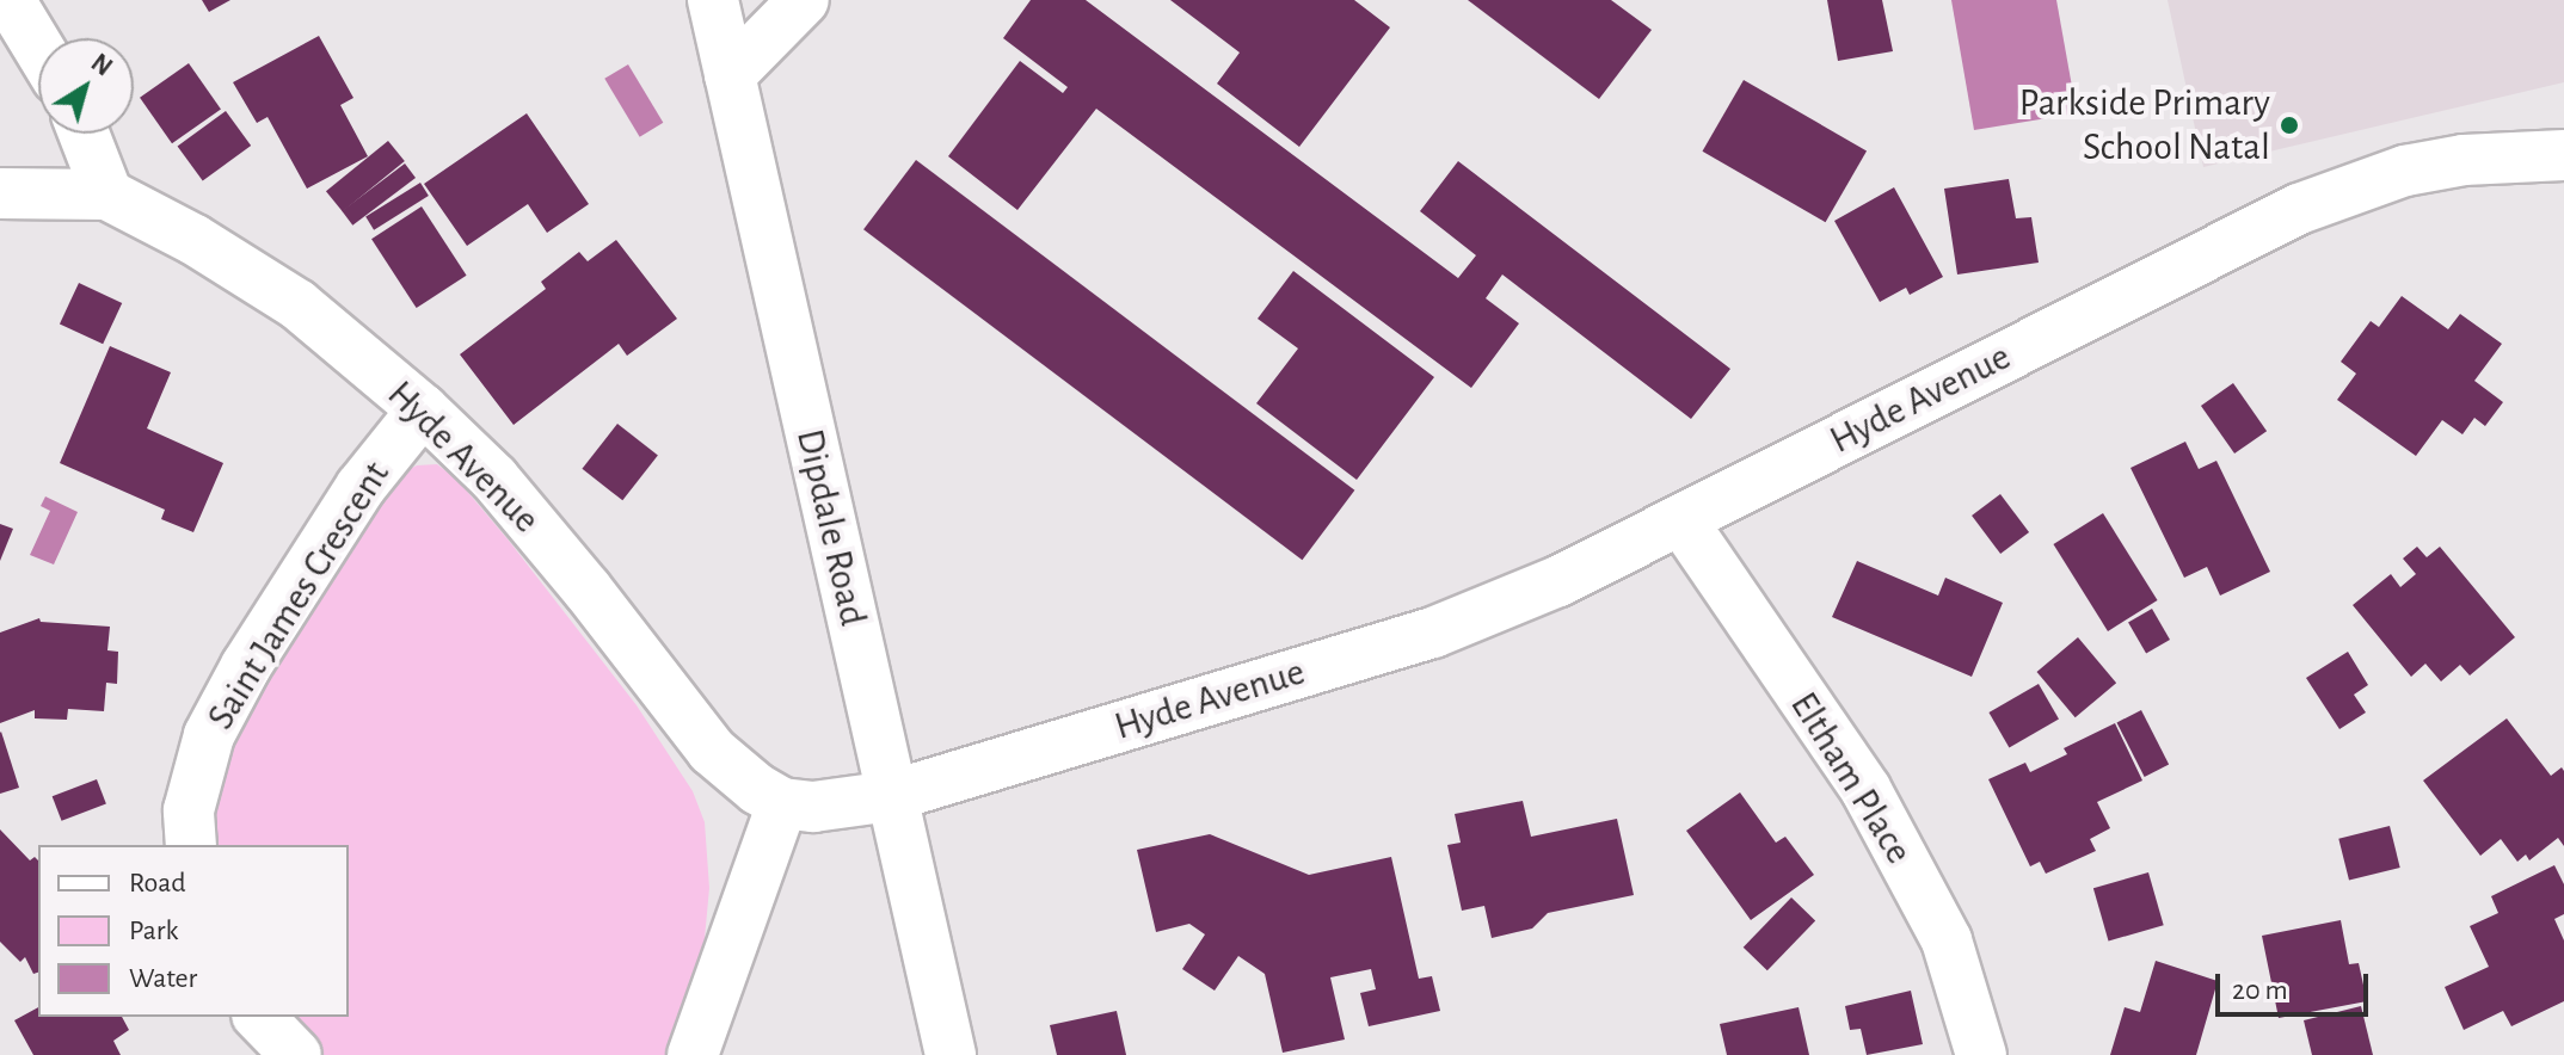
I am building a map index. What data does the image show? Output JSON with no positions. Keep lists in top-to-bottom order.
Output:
{
  "streets": {
    "street": [
      "Hyde Avenue",
      "Dipdale Road",
      "Saint James Crescent",
      "Eltham Place"
    ]
  },
  "crossings": [
    ["Hyde Avenue", "Dipdale Road"],
    ["Hyde Avenue", "Saint James Crescent"],
    ["Hyde Avenue", "Eltham Place"]
  ],
  "places": ["Parkside Primary School Natal"],
  "legend": ["Road", "Park", "Water"],
  "scale_bar": "20 m",
  "north": "top right"
}
